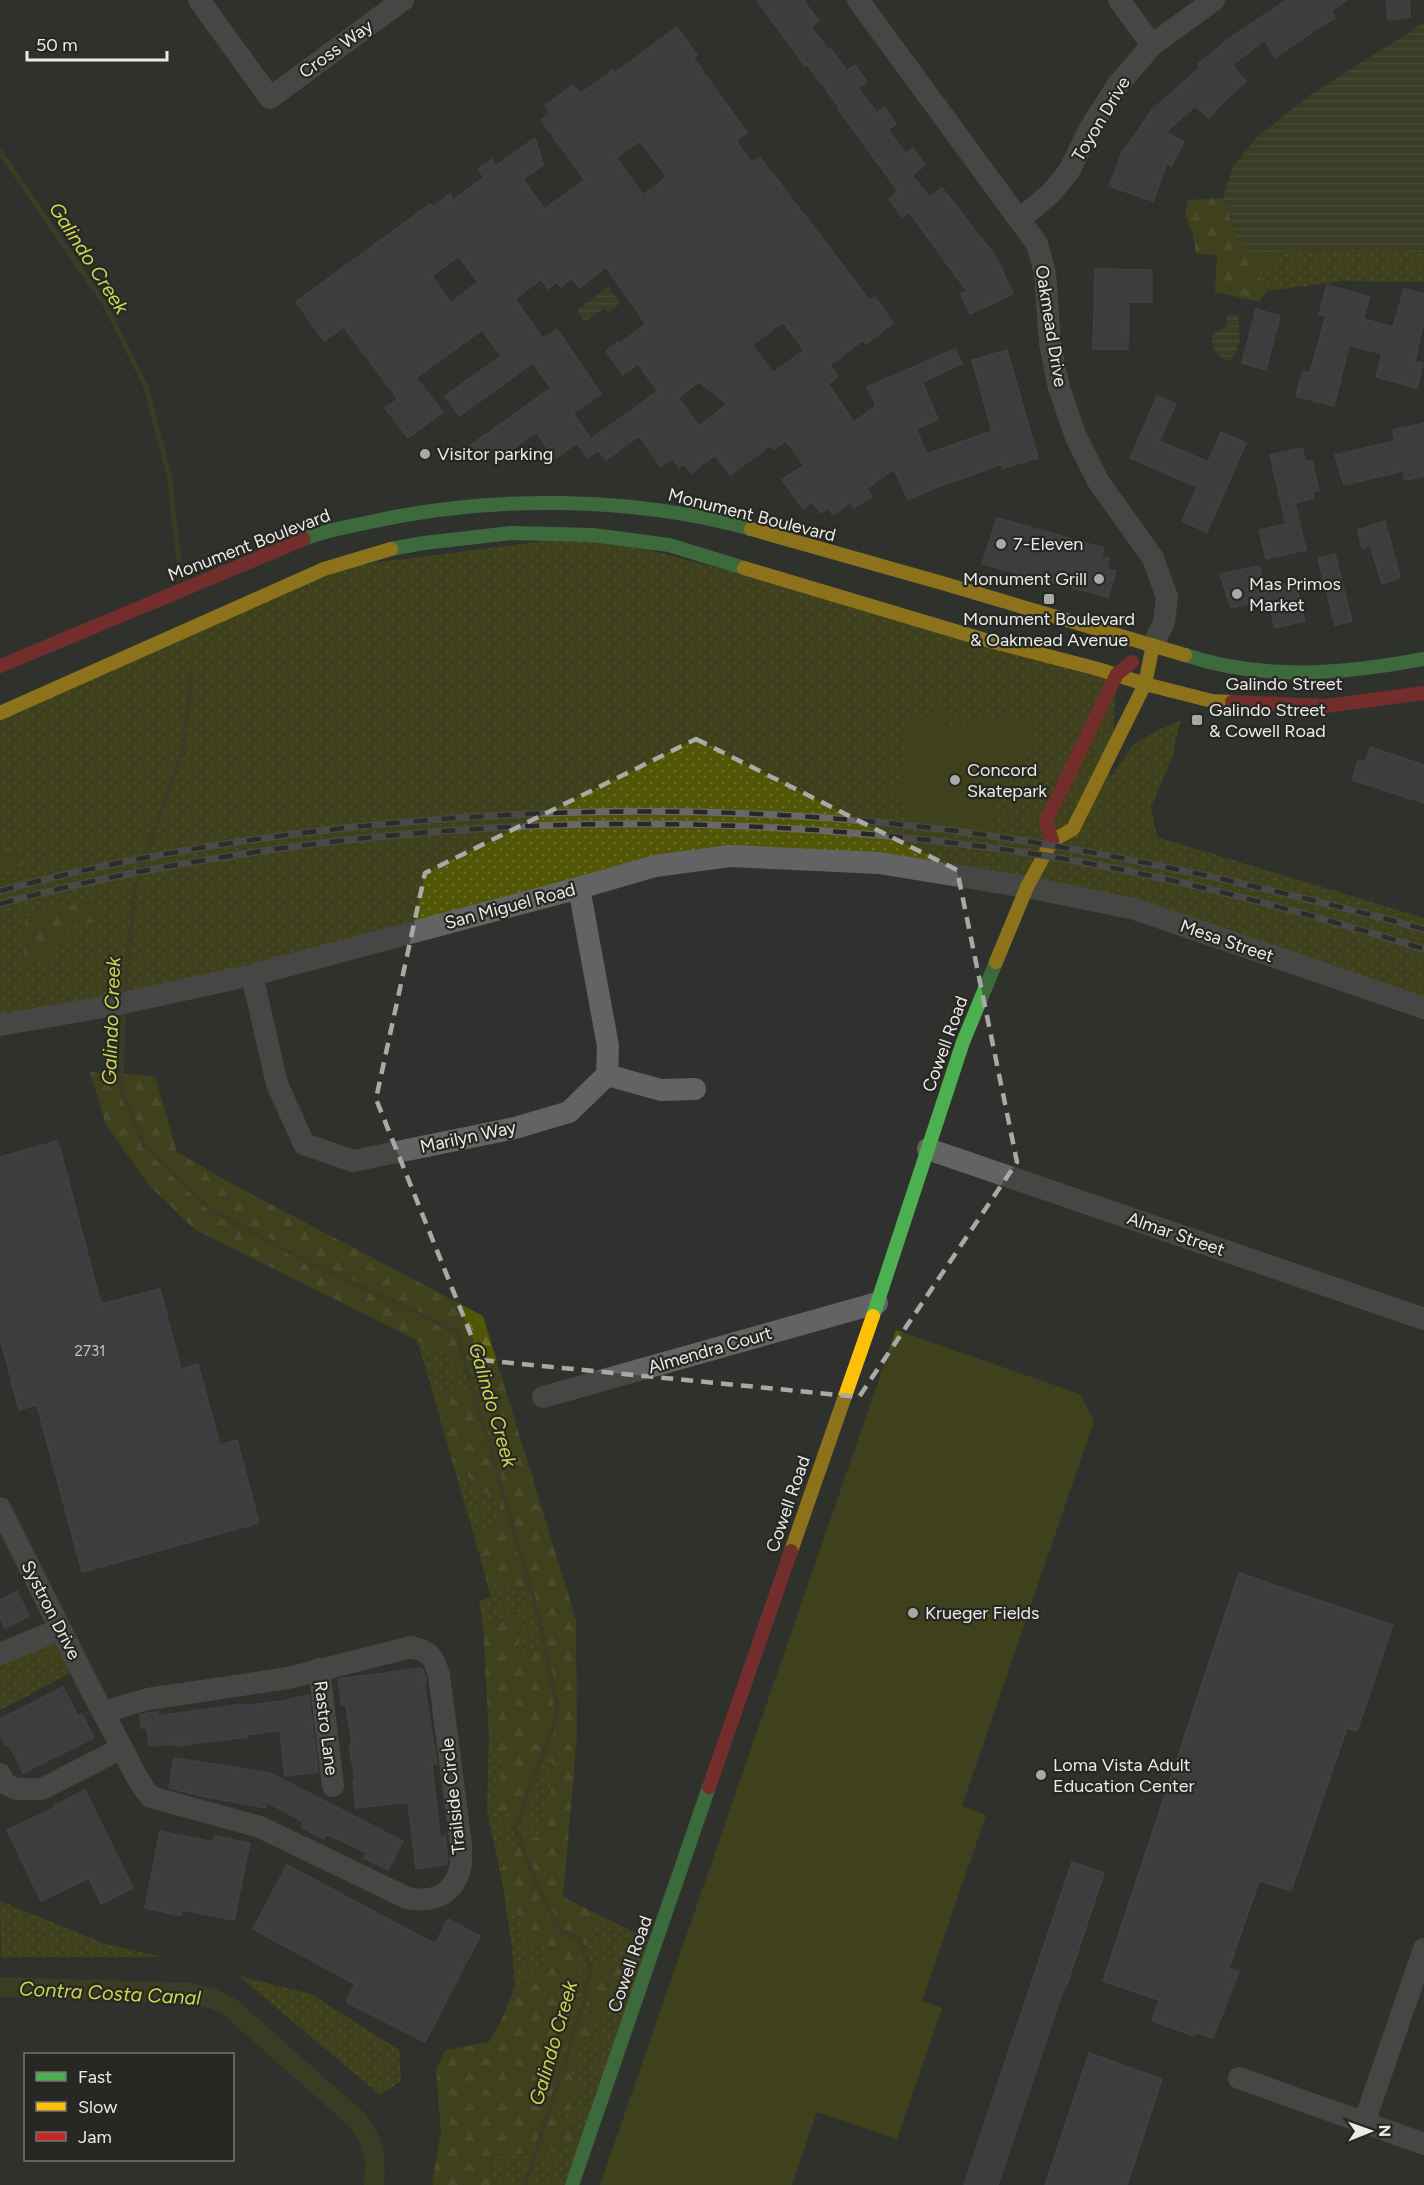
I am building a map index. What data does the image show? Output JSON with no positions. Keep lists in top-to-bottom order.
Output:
{
  "streets": {
    "main road": ["Monument Boulevard", "Galindo Street", "Cowell Road"],
    "street": [
      "Cross Way",
      "Toyon Drive",
      "Oakmead Drive",
      "San Miguel Road",
      "Mesa Street",
      "Marilyn Way",
      "Almar Street",
      "Almendra Court",
      "Systron Drive",
      "Rastro Lane",
      "Trailside Circle"
    ]
  },
  "crossings": [
    ["Toyon Drive", "Oakmead Drive"],
    ["Oakmead Drive", "Monument Boulevard"],
    ["Oakmead Drive", "Galindo Street"],
    ["Oakmead Drive", "Cowell Road"],
    ["Monument Boulevard", "Galindo Street"],
    ["Monument Boulevard", "Cowell Road"],
    ["Galindo Street", "Cowell Road"],
    ["San Miguel Road", "Mesa Street"],
    ["San Miguel Road", "Cowell Road"],
    ["San Miguel Road", "Marilyn Way"],
    ["Mesa Street", "Cowell Road"],
    ["Cowell Road", "Almar Street"],
    ["Cowell Road", "Almendra Court"],
    ["Systron Drive", "Trailside Circle"],
    ["Rastro Lane", "Trailside Circle"]
  ],
  "water": ["Galindo Creek", "Contra Costa Canal"],
  "places": {
    "other": [
      "Visitor parking",
      "7-Eleven",
      "Monument Grill",
      "Mas Primos Market",
      "Concord Skatepark",
      "Krueger Fields",
      "Loma Vista Adult Education Center"
    ],
    "transit": ["Monument Boulevard & Oakmead Avenue", "Galindo Street & Cowell Road"]
  },
  "house_numbers": ["2731"],
  "legend": ["Fast", "Slow", "Jam"],
  "scale_bar": "50 m",
  "north": "right"
}
